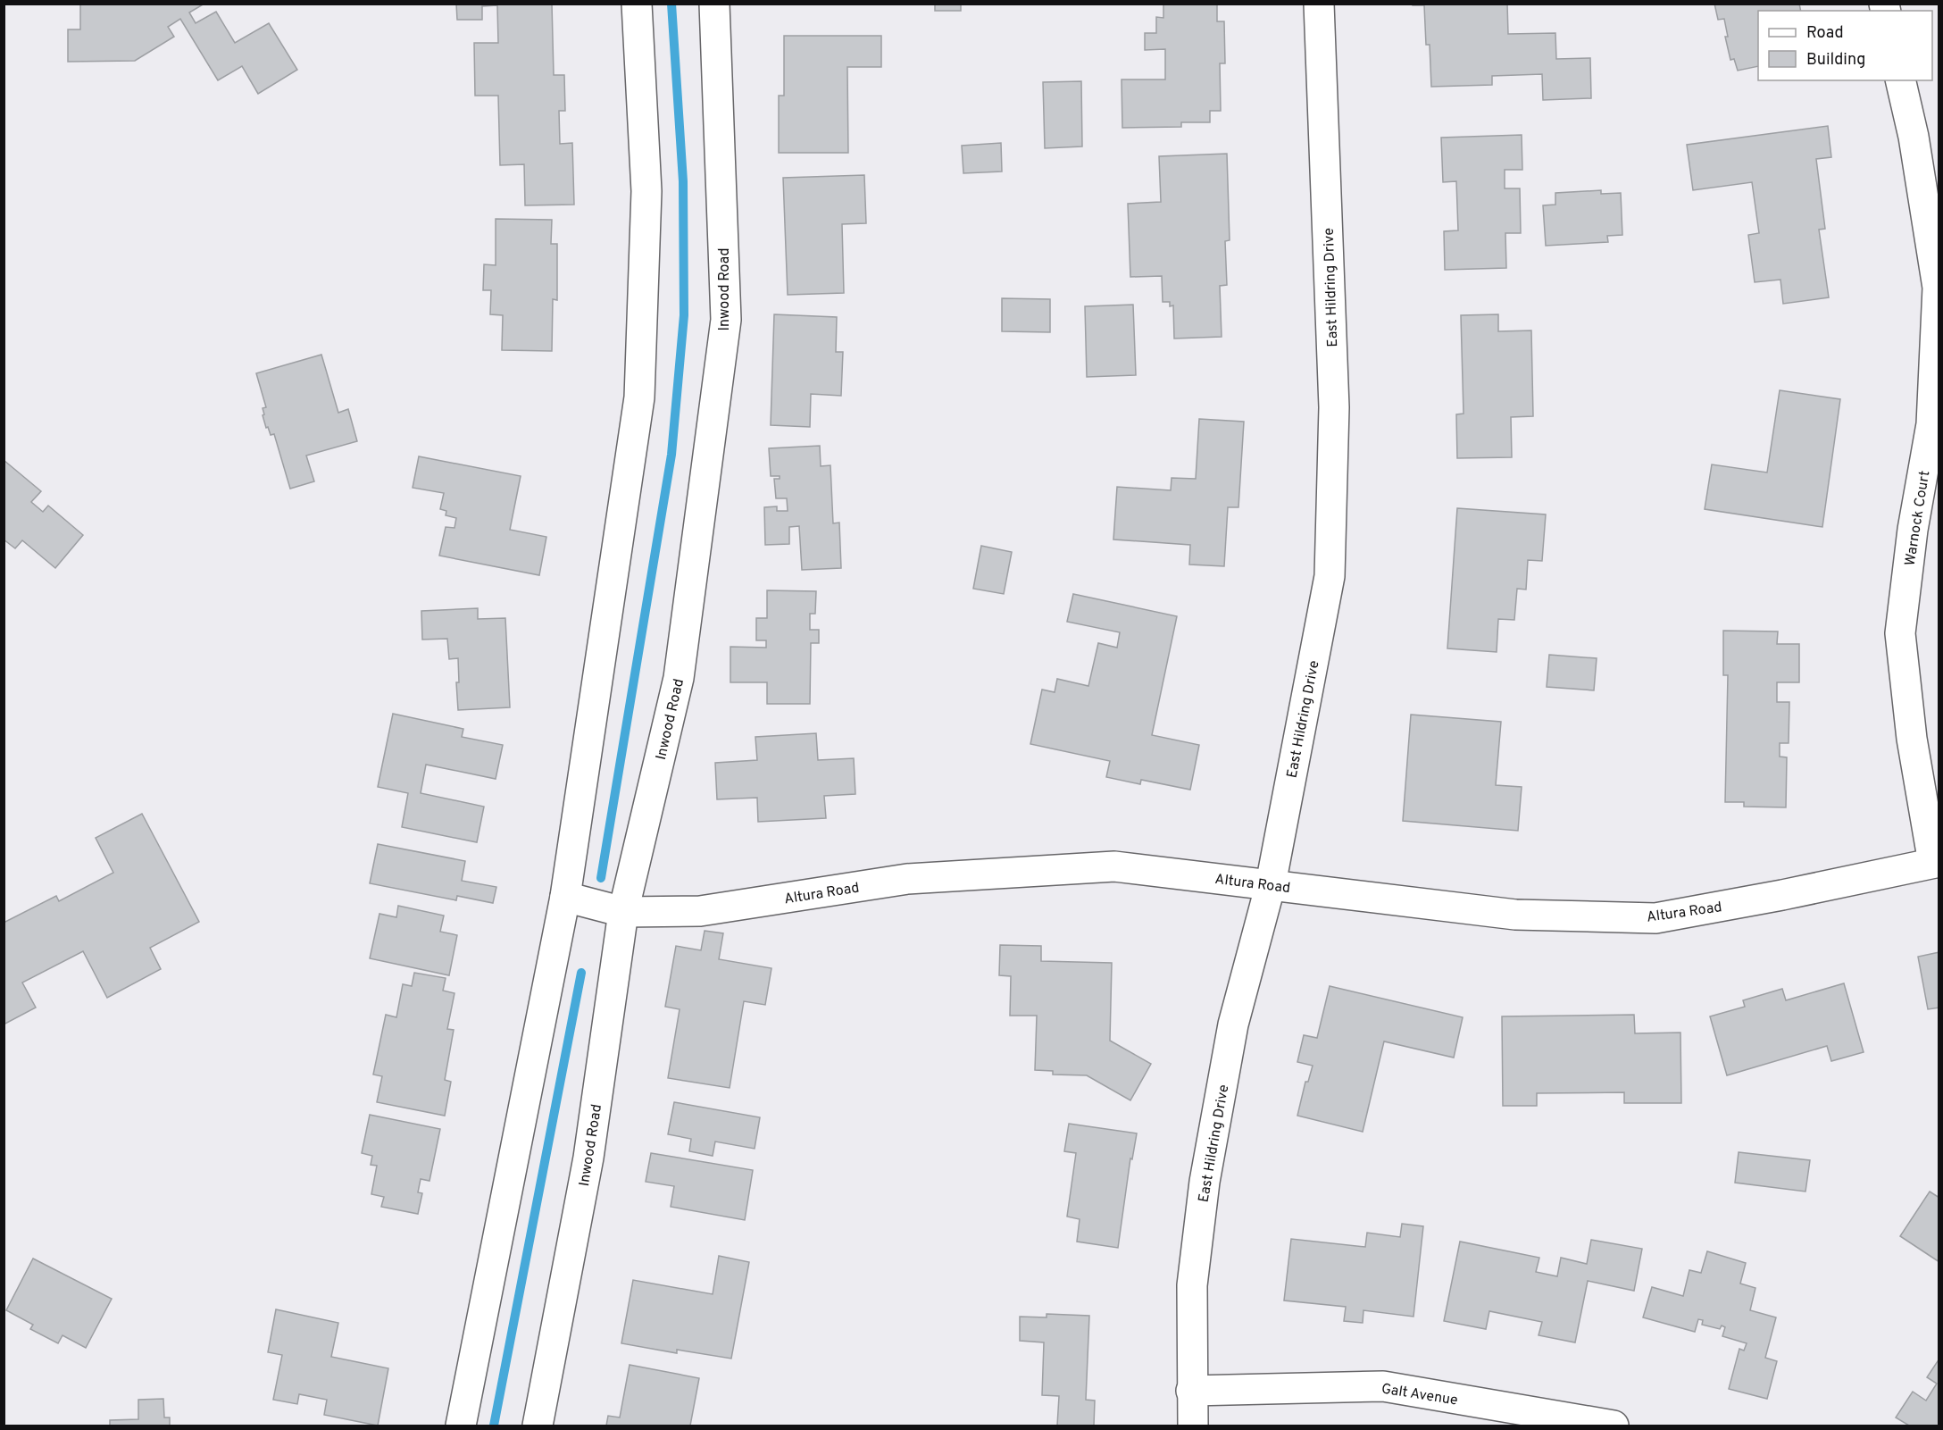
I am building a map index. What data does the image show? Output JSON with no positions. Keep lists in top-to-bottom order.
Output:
{
  "streets": {
    "street": [
      "East Hildring Drive",
      "Inwood Road",
      "Warnock Court",
      "Altura Road",
      "Galt Avenue"
    ]
  },
  "crossings": [
    ["East Hildring Drive", "Altura Road"],
    ["East Hildring Drive", "Galt Avenue"],
    ["Inwood Road", "Altura Road"],
    ["Warnock Court", "Altura Road"]
  ],
  "legend": ["Road", "Building"]
}
